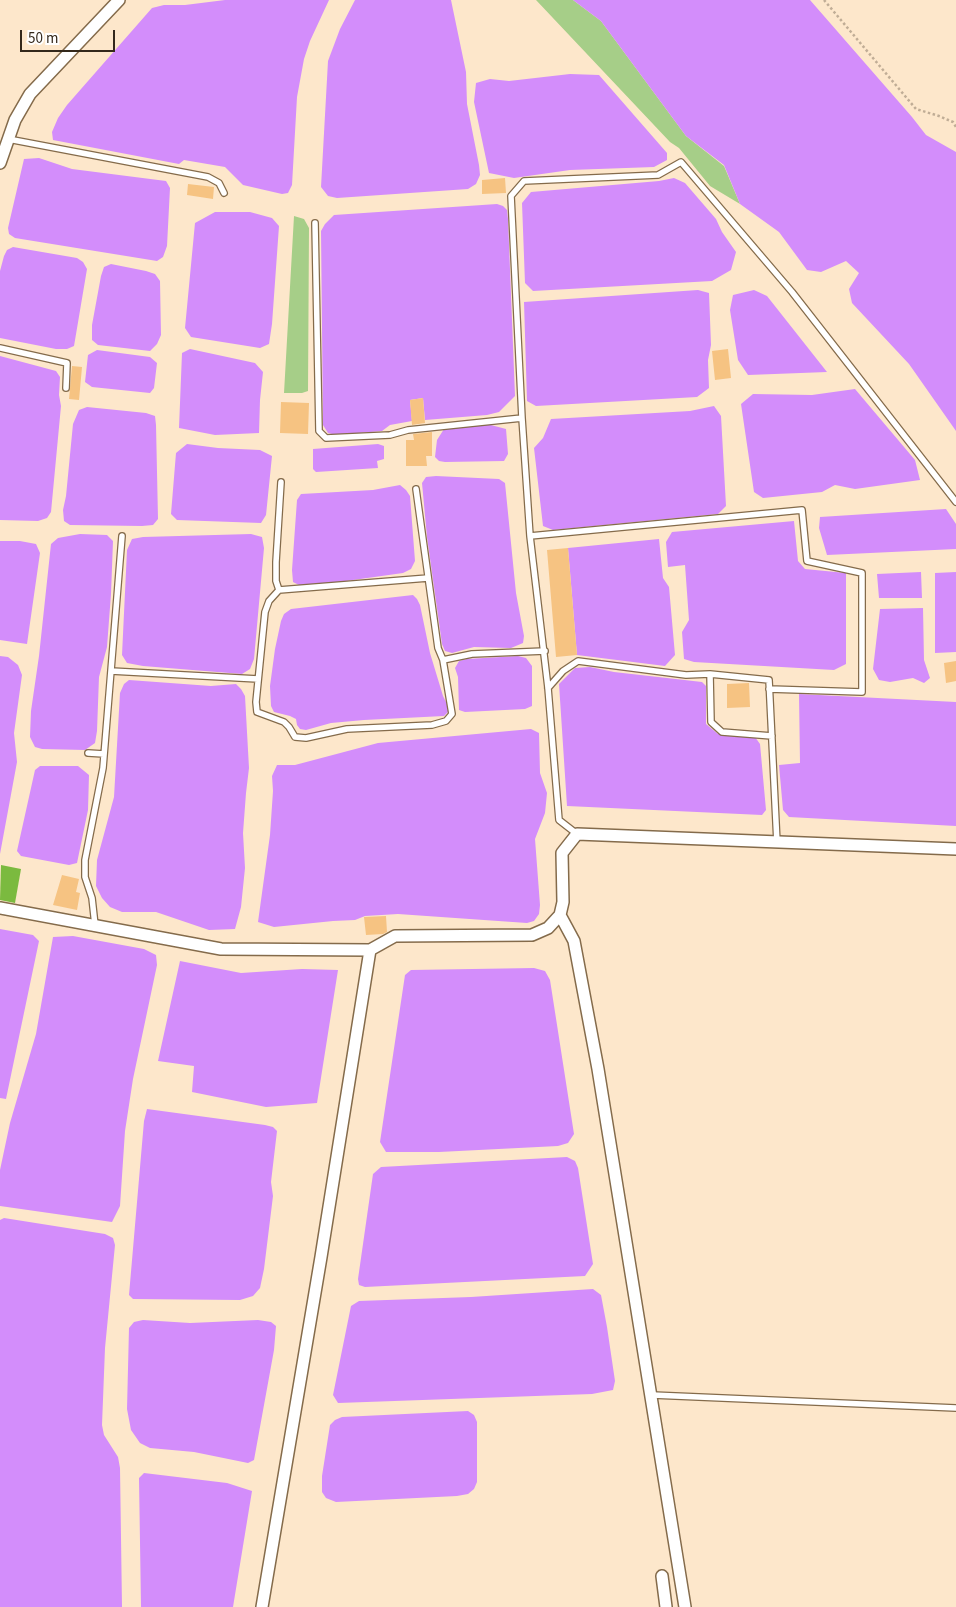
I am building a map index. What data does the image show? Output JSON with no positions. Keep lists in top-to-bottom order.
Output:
{
  "scale_bar": "50 m"
}
